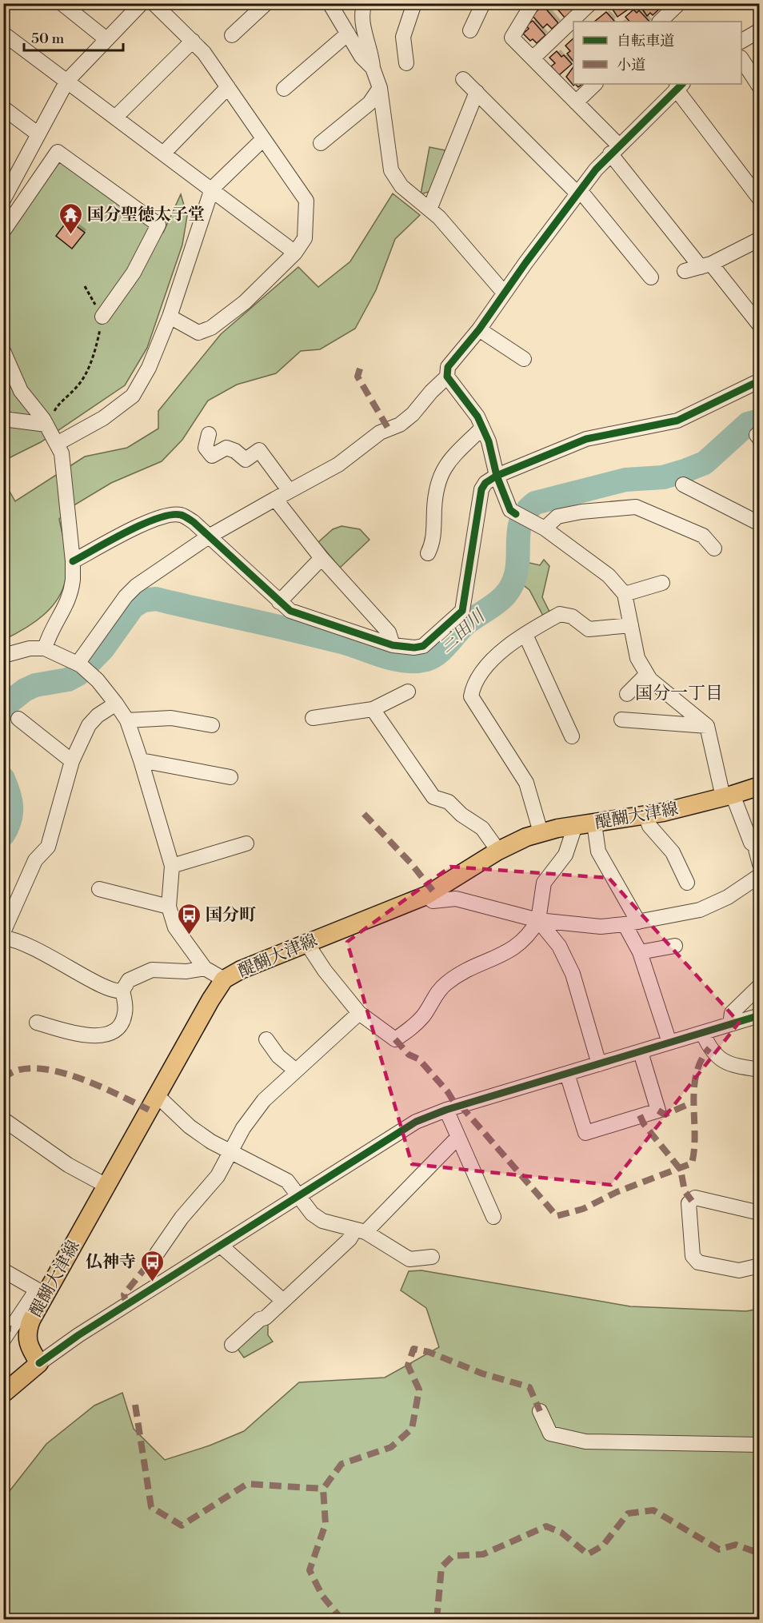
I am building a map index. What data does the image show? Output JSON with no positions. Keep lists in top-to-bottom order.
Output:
{
  "streets": {
    "main road": ["醍醐大津線"]
  },
  "districts": ["国分一丁目"],
  "water": ["三田川"],
  "places": {
    "temple": ["国分聖徳太子堂"],
    "bus stop": ["国分町", "仏神寺"]
  },
  "legend": ["自転車道", "小道"],
  "scale_bar": "50 m"
}
